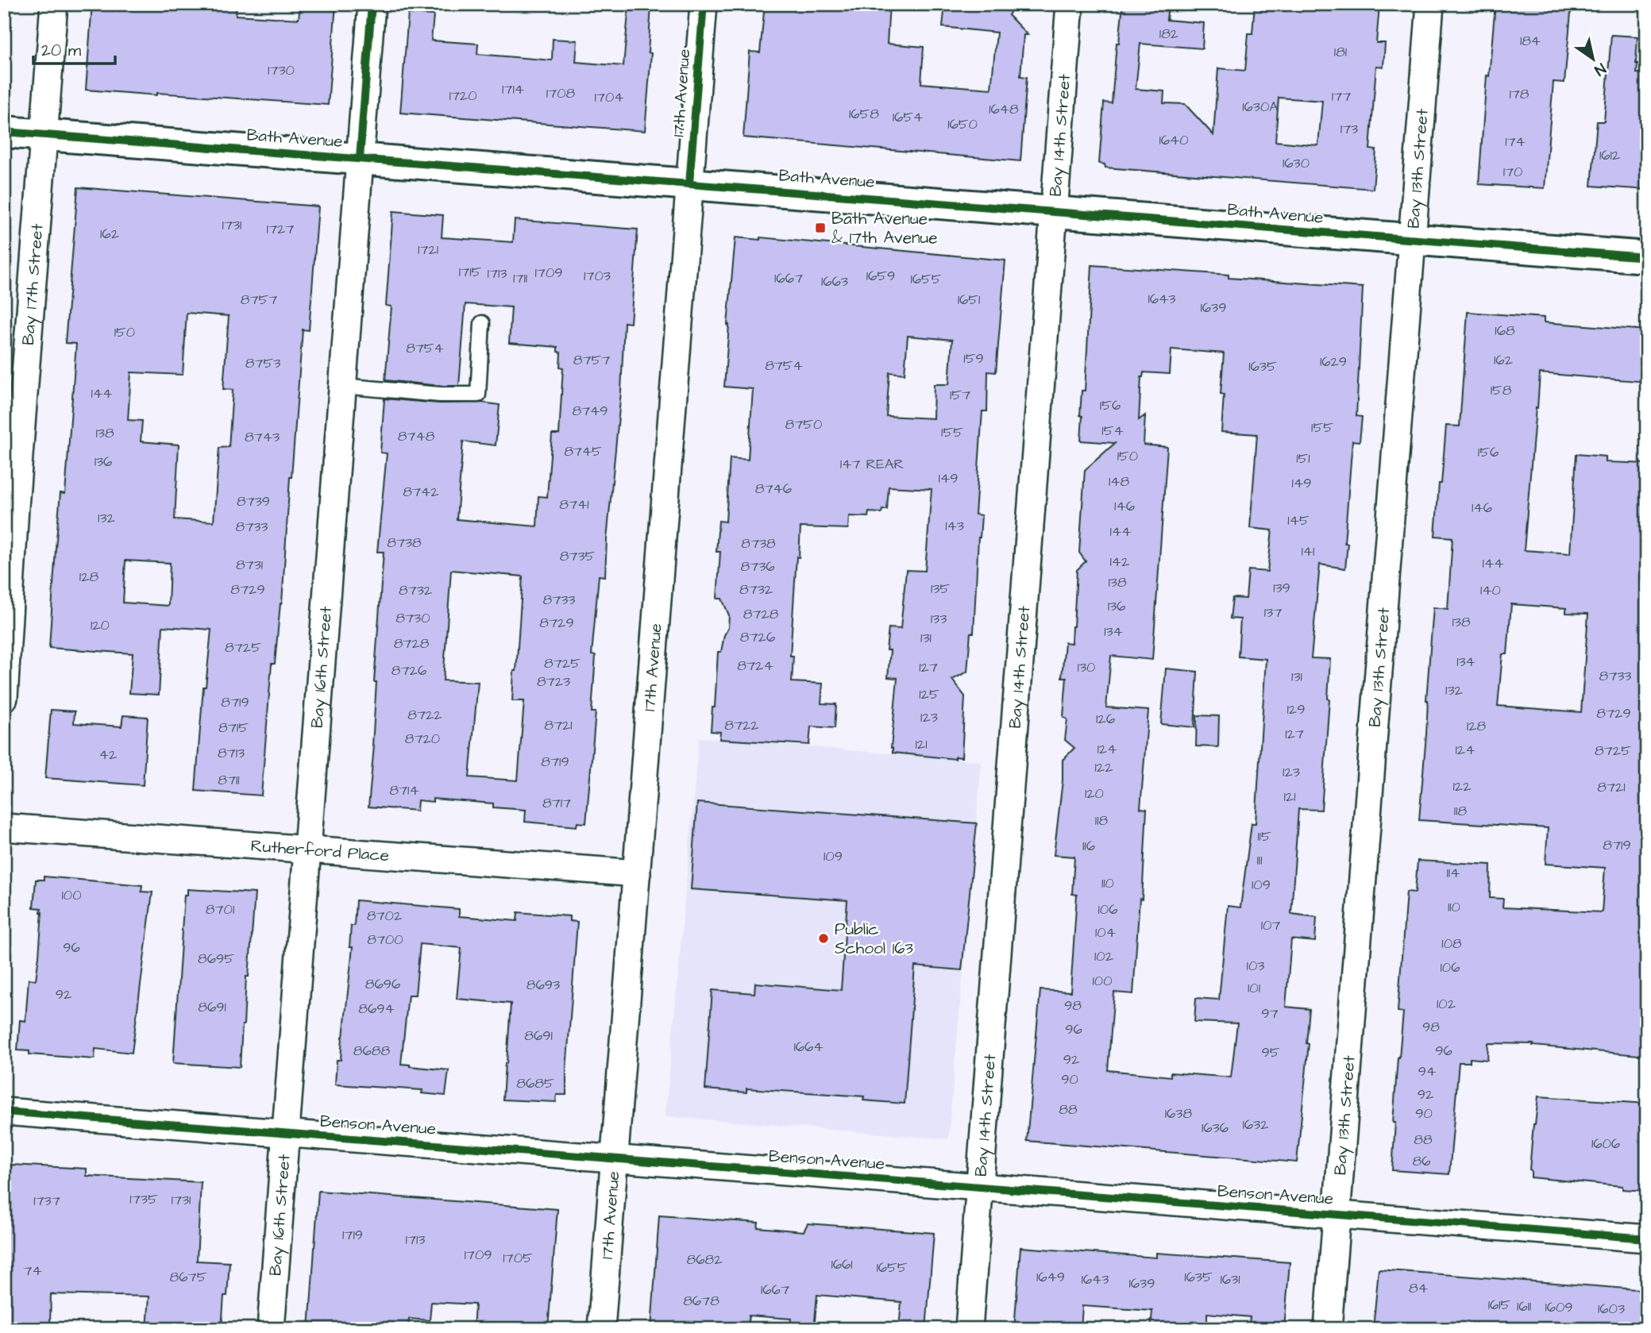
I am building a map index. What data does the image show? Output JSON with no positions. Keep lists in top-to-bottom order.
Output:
{
  "streets": {
    "street": [
      "17th Avenue",
      "Bay 14th Street",
      "Bath Avenue",
      "Bay 13th Street",
      "Bay 17th Street",
      "Bay 16th Street",
      "Rutherford Place",
      "Benson Avenue"
    ]
  },
  "crossings": [
    ["17th Avenue", "Bath Avenue"],
    ["17th Avenue", "Rutherford Place"],
    ["17th Avenue", "Benson Avenue"],
    ["Bay 14th Street", "Bath Avenue"],
    ["Bay 14th Street", "Benson Avenue"],
    ["Bath Avenue", "Bay 13th Street"],
    ["Bath Avenue", "Bay 17th Street"],
    ["Bath Avenue", "Bay 16th Street"],
    ["Bay 13th Street", "Benson Avenue"],
    ["Bay 16th Street", "Rutherford Place"],
    ["Bay 16th Street", "Benson Avenue"]
  ],
  "places": {
    "transit": ["Bath Avenue & 17th Avenue"],
    "other": ["Public School 163"]
  },
  "house_numbers": [
    "182",
    "184",
    "181",
    "1730",
    "1714",
    "1708",
    "178",
    "1720",
    "177",
    "1704",
    "1630A",
    "1648",
    "1658",
    "1654",
    "1650",
    "173",
    "1640",
    "174",
    "1612",
    "1630",
    "170",
    "1731",
    "1727",
    "162",
    "1721",
    "1715",
    "1709",
    "1713",
    "1703",
    "1659",
    "1711",
    "1667",
    "1655",
    "1663",
    "1643",
    "8757",
    "1651",
    "1639",
    "168",
    "150",
    "8754",
    "159",
    "8757",
    "162",
    "1629",
    "8753",
    "8754",
    "1635",
    "158",
    "144",
    "157",
    "156",
    "8749",
    "8750",
    "155",
    "154",
    "155",
    "138",
    "8748",
    "8743",
    "8745",
    "156",
    "150",
    "151",
    "136",
    "147 REAR",
    "149",
    "148",
    "149",
    "8746",
    "8742",
    "8739",
    "8741",
    "146",
    "146",
    "132",
    "145",
    "143",
    "8733",
    "144",
    "8738",
    "8738",
    "141",
    "8735",
    "142",
    "144",
    "8731",
    "8736",
    "128",
    "138",
    "139",
    "135",
    "8729",
    "8732",
    "8732",
    "140",
    "8733",
    "136",
    "137",
    "8728",
    "8730",
    "133",
    "138",
    "8729",
    "120",
    "134",
    "8726",
    "131",
    "8728",
    "8725",
    "134",
    "8725",
    "8724",
    "127",
    "130",
    "8726",
    "8733",
    "131",
    "8723",
    "132",
    "125",
    "8719",
    "129",
    "8729",
    "8722",
    "123",
    "126",
    "8721",
    "8722",
    "128",
    "8715",
    "127",
    "8720",
    "121",
    "124",
    "124",
    "8725",
    "8713",
    "42",
    "8719",
    "122",
    "123",
    "8711",
    "122",
    "8721",
    "8714",
    "120",
    "121",
    "8717",
    "118",
    "118",
    "115",
    "8719",
    "116",
    "109",
    "111",
    "114",
    "110",
    "109",
    "100",
    "110",
    "8701",
    "106",
    "8702",
    "107",
    "104",
    "8700",
    "108",
    "96",
    "102",
    "8695",
    "103",
    "106",
    "100",
    "8696",
    "8693",
    "101",
    "92",
    "102",
    "98",
    "8691",
    "8694",
    "97",
    "98",
    "96",
    "8691",
    "1664",
    "8688",
    "96",
    "95",
    "92",
    "94",
    "90",
    "8685",
    "92",
    "88",
    "1638",
    "90",
    "1632",
    "1636",
    "88",
    "1606",
    "86",
    "1735",
    "1731",
    "1737",
    "1719",
    "1713",
    "1709",
    "1705",
    "8682",
    "1661",
    "1655",
    "74",
    "8675",
    "1649",
    "1635",
    "1643",
    "1631",
    "1639",
    "84",
    "1667",
    "8678",
    "1615",
    "1611",
    "1609",
    "1603"
  ],
  "scale_bar": "20 m",
  "north": "bottom right"
}
